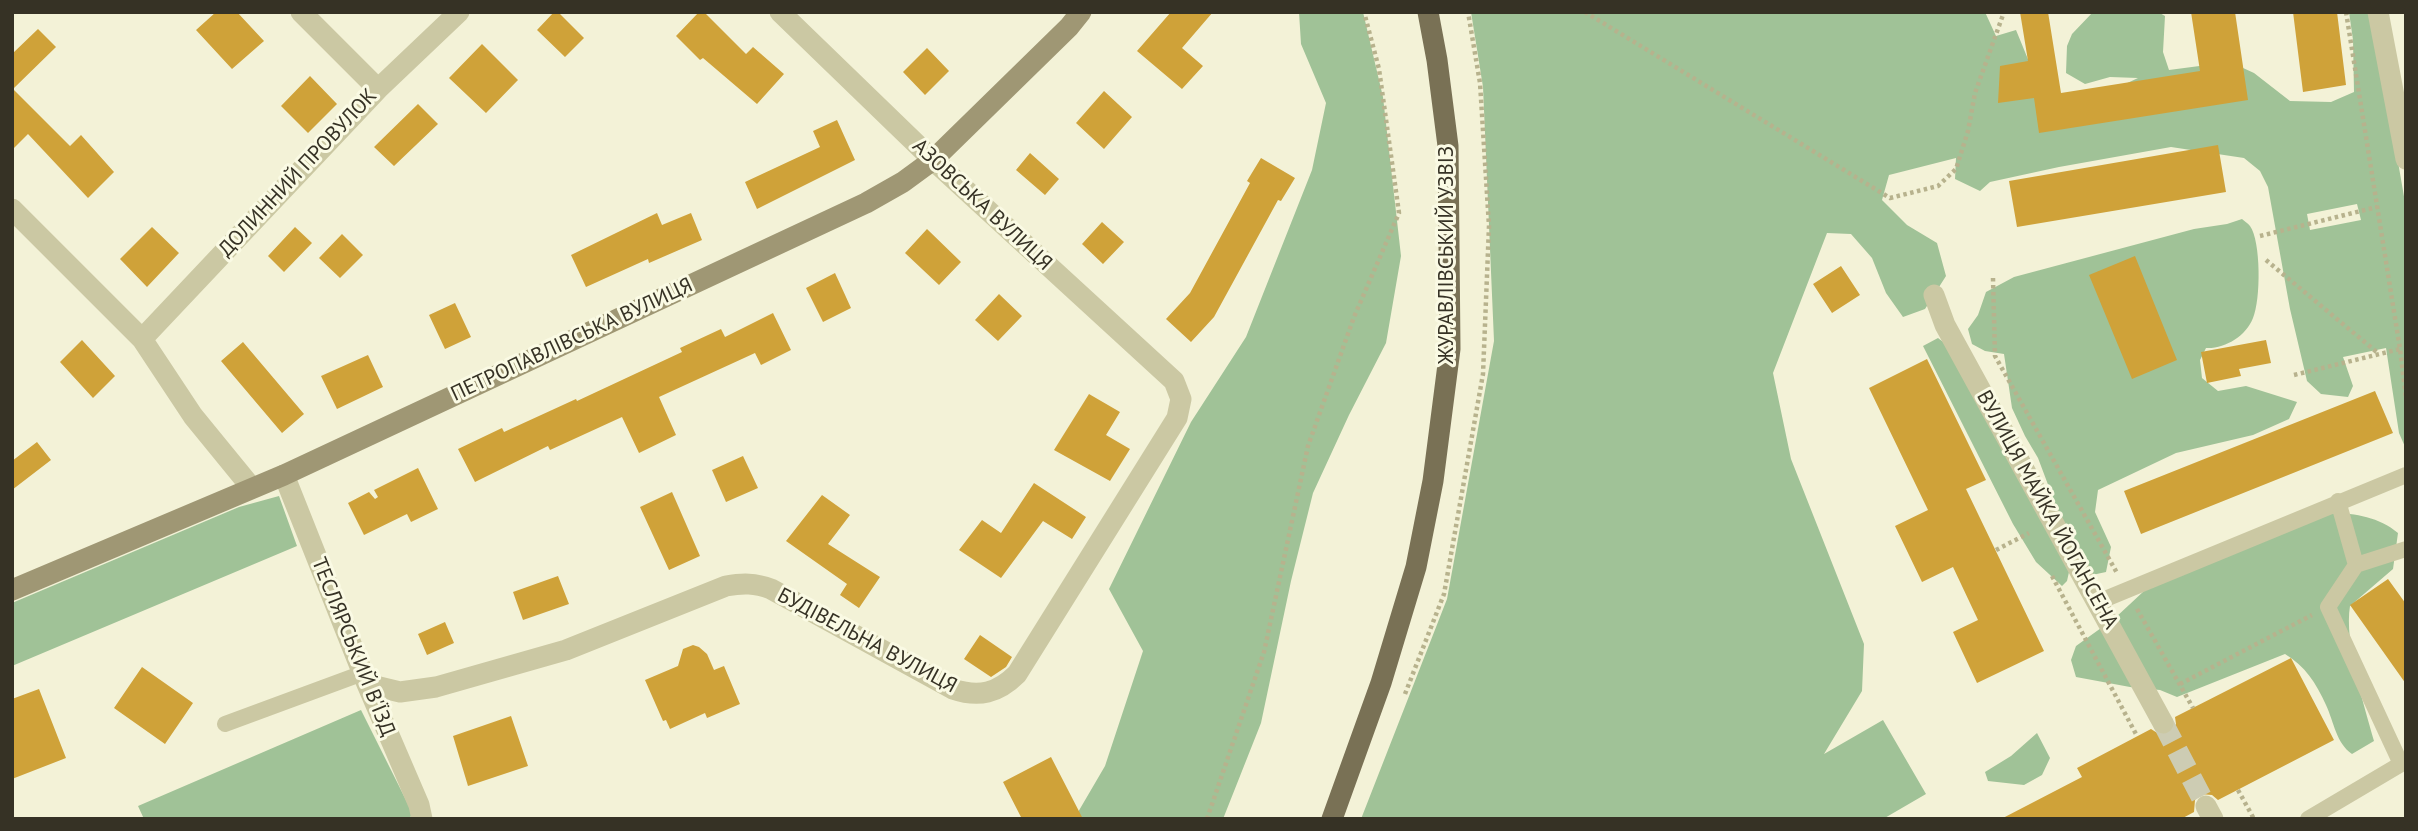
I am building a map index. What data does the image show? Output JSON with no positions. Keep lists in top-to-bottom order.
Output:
{
  "streets": {
    "main road": ["ЖУРАВЛІВСЬКИЙ УЗВІЗ"],
    "street": [
      "ДОЛИННИЙ ПРОВУЛОК",
      "АЗОВСЬКА ВУЛИЦЯ",
      "ПЕТРОПАВЛІВСЬКА ВУЛИЦЯ",
      "ВУЛИЦЯ МАЙКА ЙОГАНСЕНА",
      "БУДІВЕЛЬНА ВУЛИЦЯ",
      "ТЕСЛЯРСЬКИЙ В'ЇЗД"
    ]
  },
  "crossings": [
    ["АЗОВСЬКА ВУЛИЦЯ", "ПЕТРОПАВЛІВСЬКА ВУЛИЦЯ"],
    ["АЗОВСЬКА ВУЛИЦЯ", "БУДІВЕЛЬНА ВУЛИЦЯ"],
    ["ПЕТРОПАВЛІВСЬКА ВУЛИЦЯ", "ТЕСЛЯРСЬКИЙ В'ЇЗД"],
    ["БУДІВЕЛЬНА ВУЛИЦЯ", "ТЕСЛЯРСЬКИЙ В'ЇЗД"]
  ]
}
